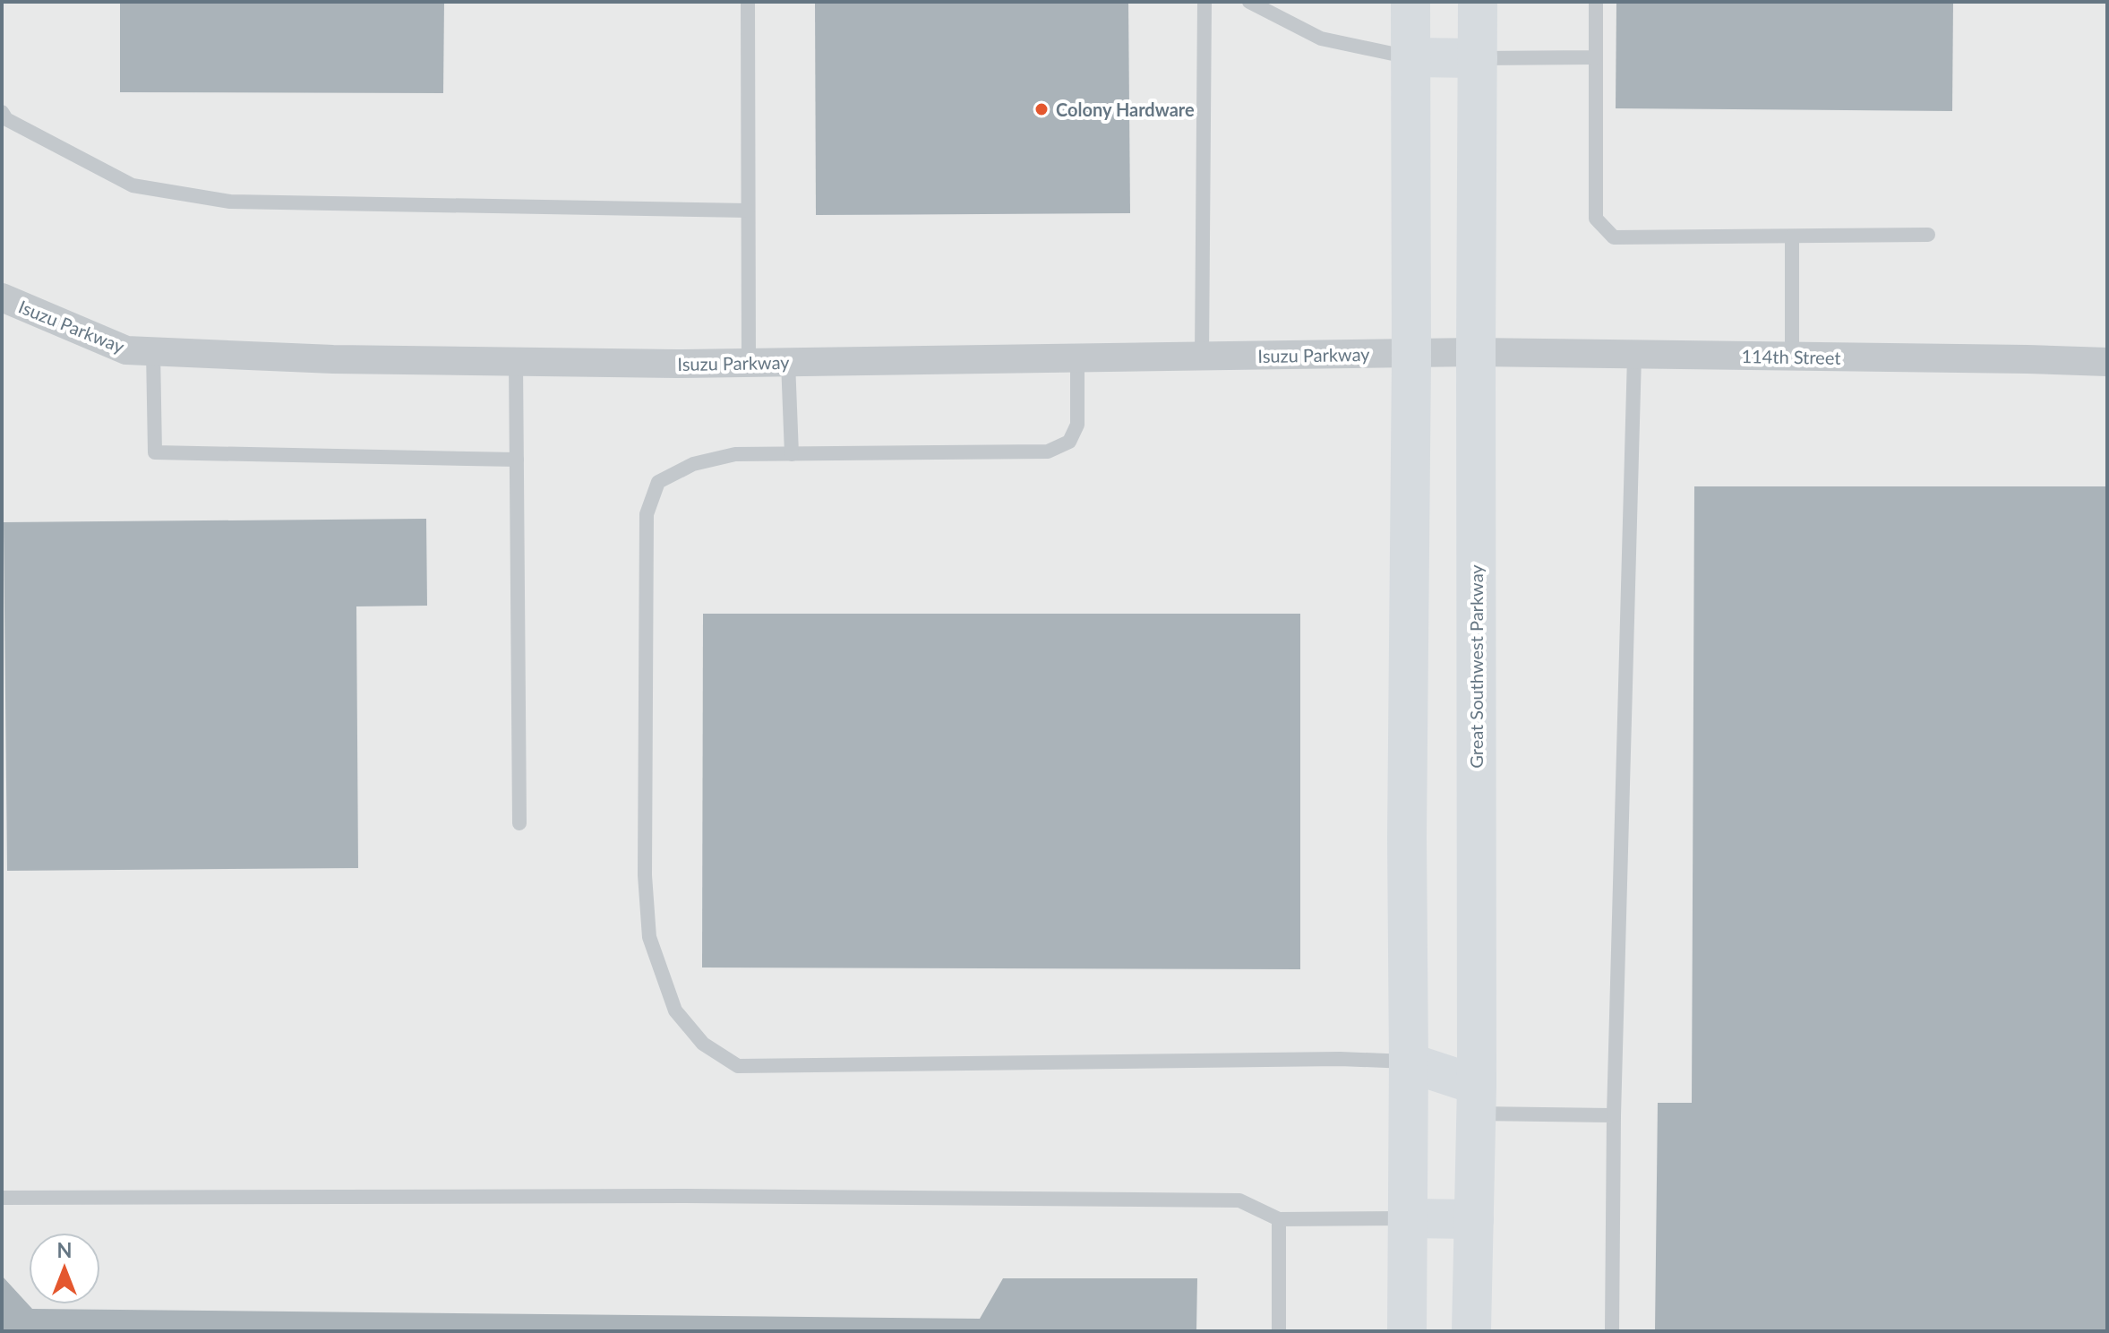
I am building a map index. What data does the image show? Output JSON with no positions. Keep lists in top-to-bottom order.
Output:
{
  "streets": {
    "street": ["Isuzu Parkway", "114th Street", "Great Southwest Parkway"]
  },
  "crossings": [
    ["Isuzu Parkway", "114th Street"],
    ["Isuzu Parkway", "Great Southwest Parkway"],
    ["114th Street", "Great Southwest Parkway"]
  ],
  "places": ["Colony Hardware"],
  "north": "top"
}
